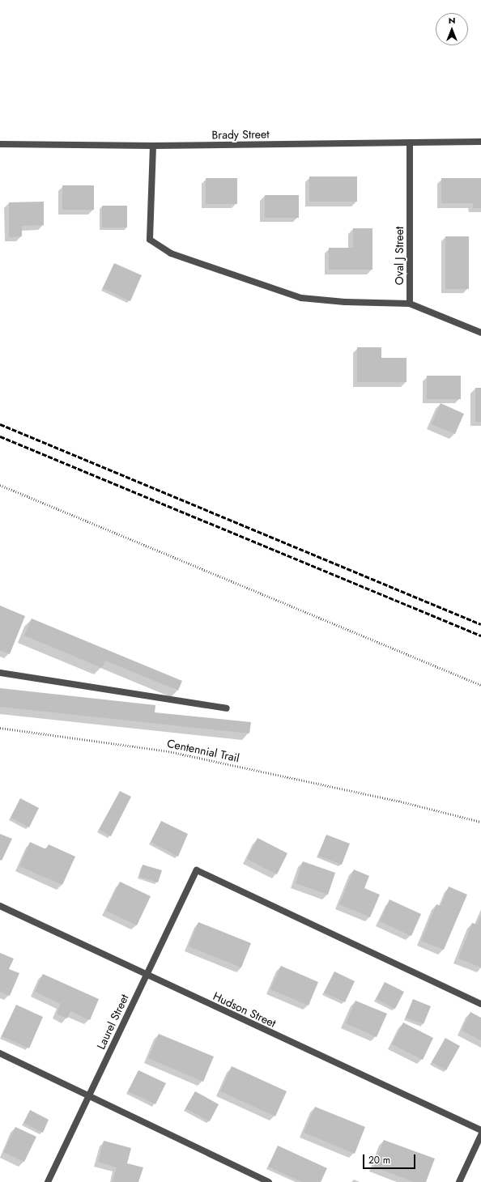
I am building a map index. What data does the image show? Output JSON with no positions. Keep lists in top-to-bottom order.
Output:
{
  "streets": {
    "street": [
      "Brady Street",
      "Oval J Street",
      "Hudson Street",
      "Laurel Street"
    ],
    "path": ["Centennial Trail"]
  },
  "crossings": [
    ["Brady Street", "Oval J Street"],
    ["Hudson Street", "Laurel Street"]
  ],
  "scale_bar": "20 m",
  "north": "top"
}
